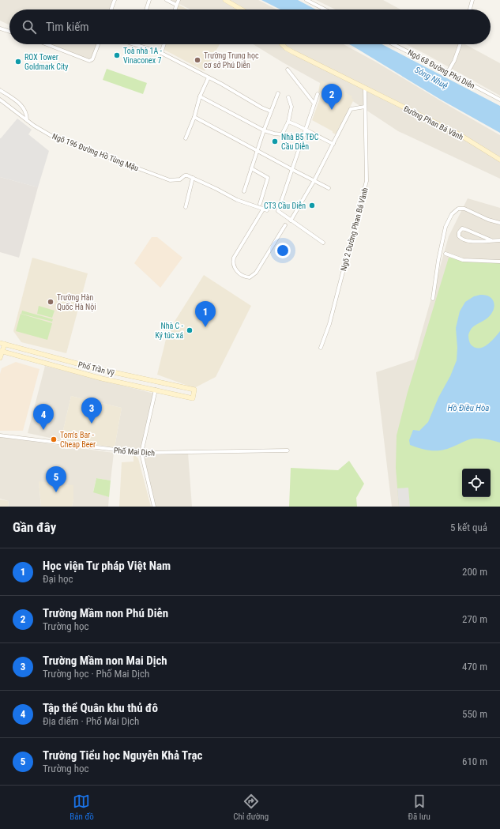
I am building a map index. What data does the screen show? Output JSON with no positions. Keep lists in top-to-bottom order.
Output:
{
  "streets": {
    "main road": ["Đường Phan Bá Vành", "Phố Trần Vỹ"],
    "street": [
      "Ngõ 68 Đường Phú Diễn",
      "Ngõ 196 Đường Hồ Tùng Mậu",
      "Ngõ 2 Đường Phan Bá Vành",
      "Phố Mai Dịch"
    ]
  },
  "crossings": [
    ["Đường Phan Bá Vành", "Ngõ 2 Đường Phan Bá Vành"]
  ],
  "water": ["Sông Nhuệ", "Hồ Điều Hòa"],
  "places": [
    "Toà nhà 1A - Vinaconex 7",
    "Trường Trung học cơ sở Phú Diễn",
    "ROX Tower Goldmark City",
    "Nhà B5 TĐC Cầu Diễn",
    "CT3 Cầu Diễn",
    "Trường Hàn Quốc Hà Nội",
    "Nhà C - Ký túc xá",
    "Tom's Bar - Cheap Beer"
  ],
  "page": {
    "search": "Tìm kiếm",
    "pins": [
      "2",
      "1",
      "3",
      "4",
      "5"
    ],
    "heading": ["Gần đây", "5 kết quả"],
    "list": [
      {
        "mark": "1",
        "name": "Học viện Tư pháp Việt Nam",
        "note": "Đại học",
        "value": "200 m"
      },
      {
        "mark": "2",
        "name": "Trường Mầm non Phú Diễn",
        "note": "Trường học",
        "value": "270 m"
      },
      {
        "mark": "3",
        "name": "Trường Mầm non Mai Dịch",
        "note": "Trường học · Phố Mai Dịch",
        "value": "470 m"
      },
      {
        "mark": "4",
        "name": "Tập thể Quân khu thủ đô",
        "note": "Địa điểm · Phố Mai Dịch",
        "value": "550 m"
      },
      {
        "mark": "5",
        "name": "Trường Tiểu học Nguyễn Khả Trạc",
        "note": "Trường học",
        "value": "610 m"
      }
    ],
    "nav": ["Bản đồ", "Chỉ đường", "Đã lưu"]
  }
}
